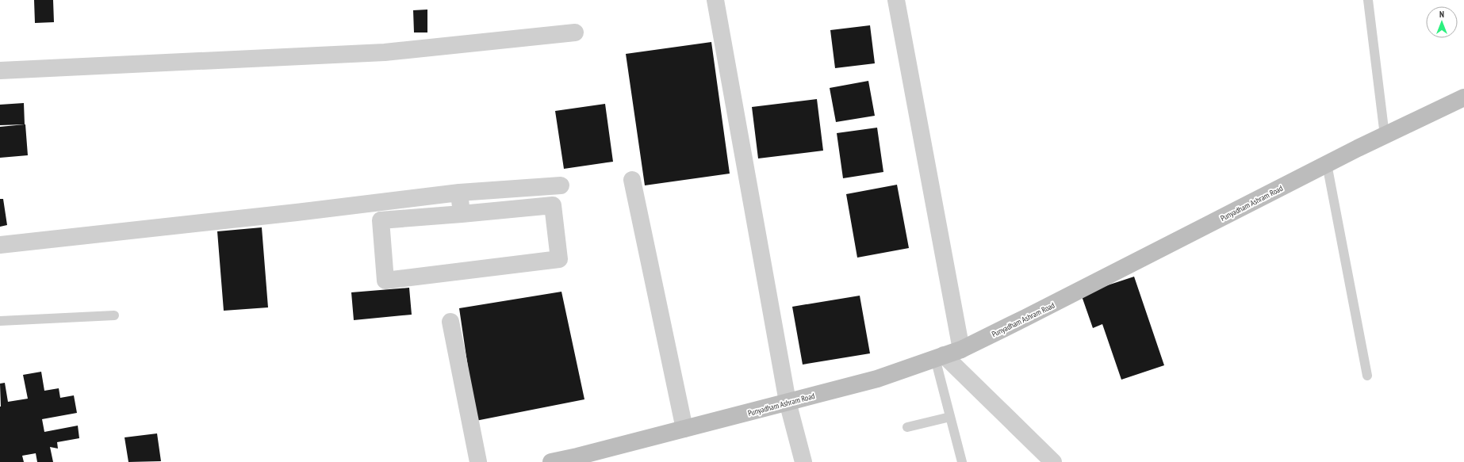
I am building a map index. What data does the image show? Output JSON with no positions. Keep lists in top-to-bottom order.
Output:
{
  "streets": {
    "street": ["Punyadham Ashram Road"]
  },
  "north": "top"
}
